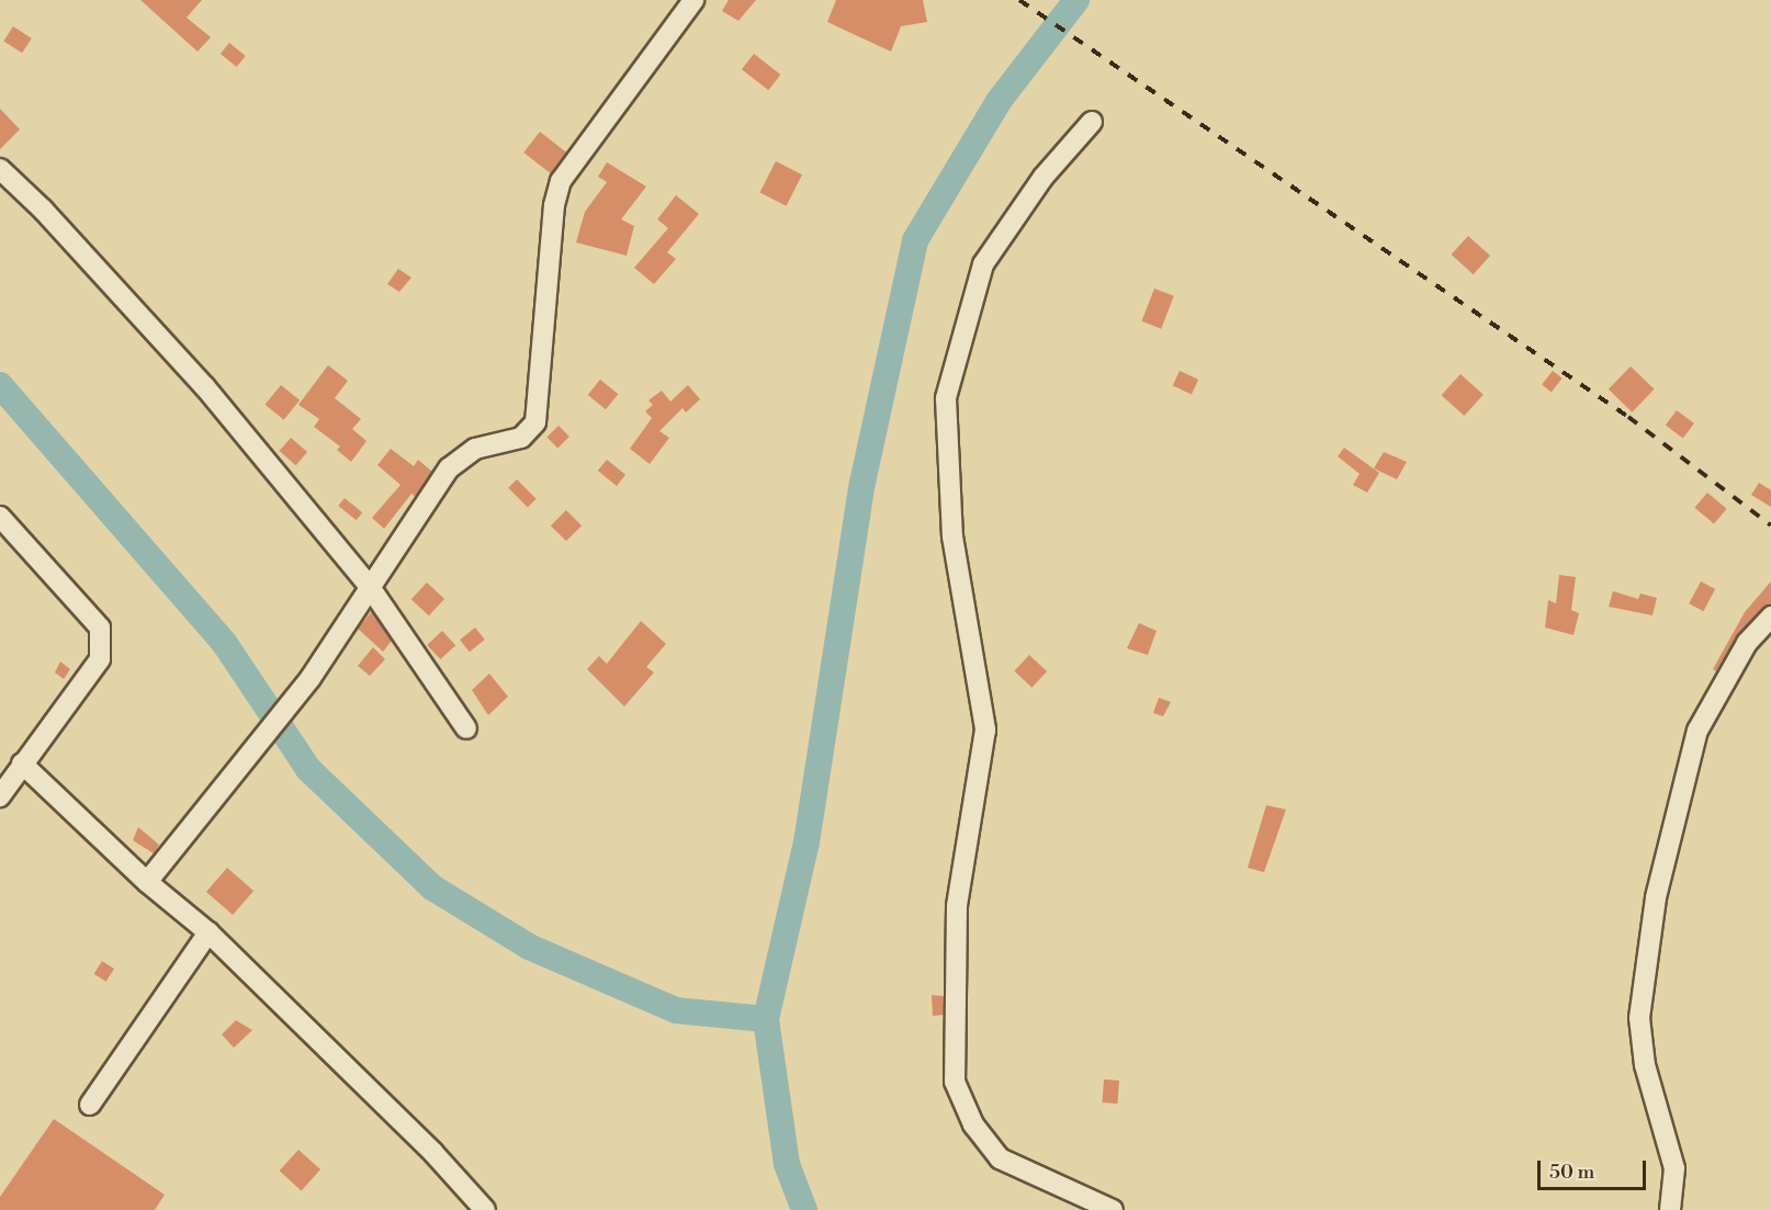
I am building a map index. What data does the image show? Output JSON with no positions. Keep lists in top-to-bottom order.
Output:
{
  "scale_bar": "50 m"
}
